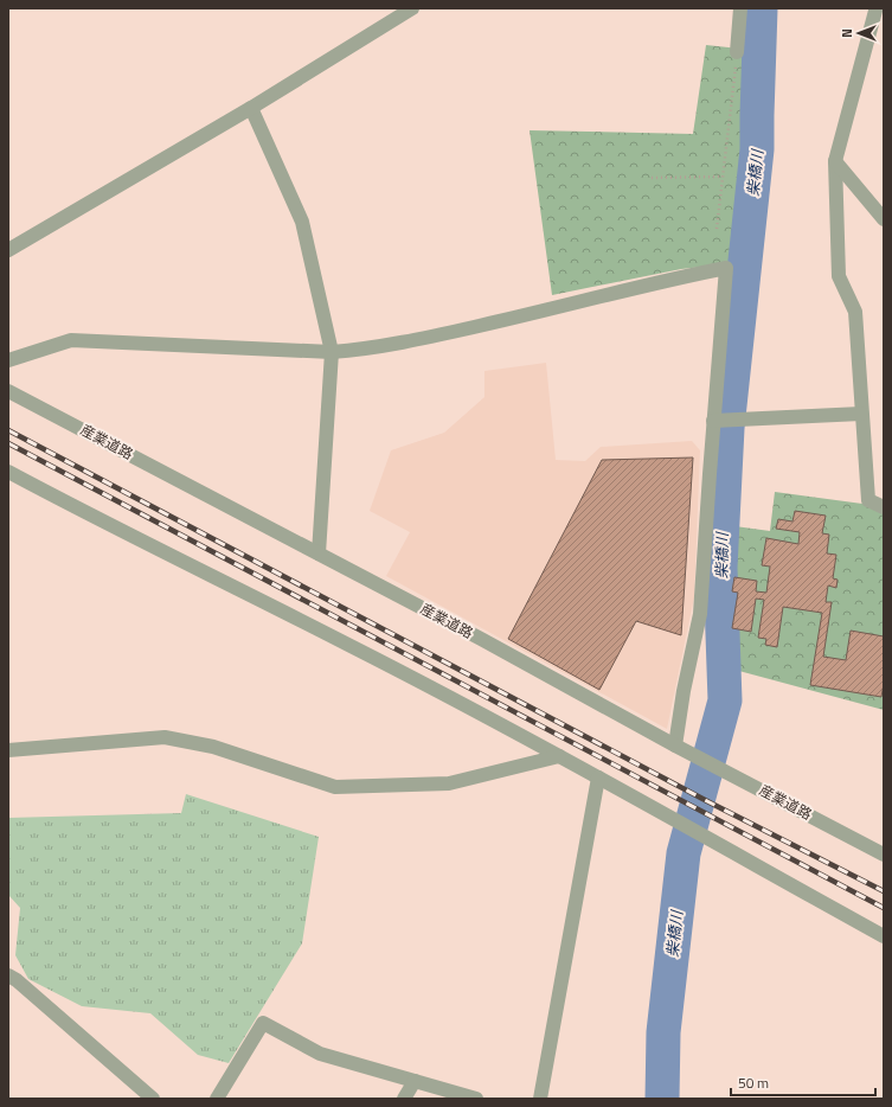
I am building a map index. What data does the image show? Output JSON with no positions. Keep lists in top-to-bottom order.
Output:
{
  "streets": {
    "street": ["産業道路"]
  },
  "water": ["柴橋川"],
  "scale_bar": "50 m",
  "north": "left"
}
